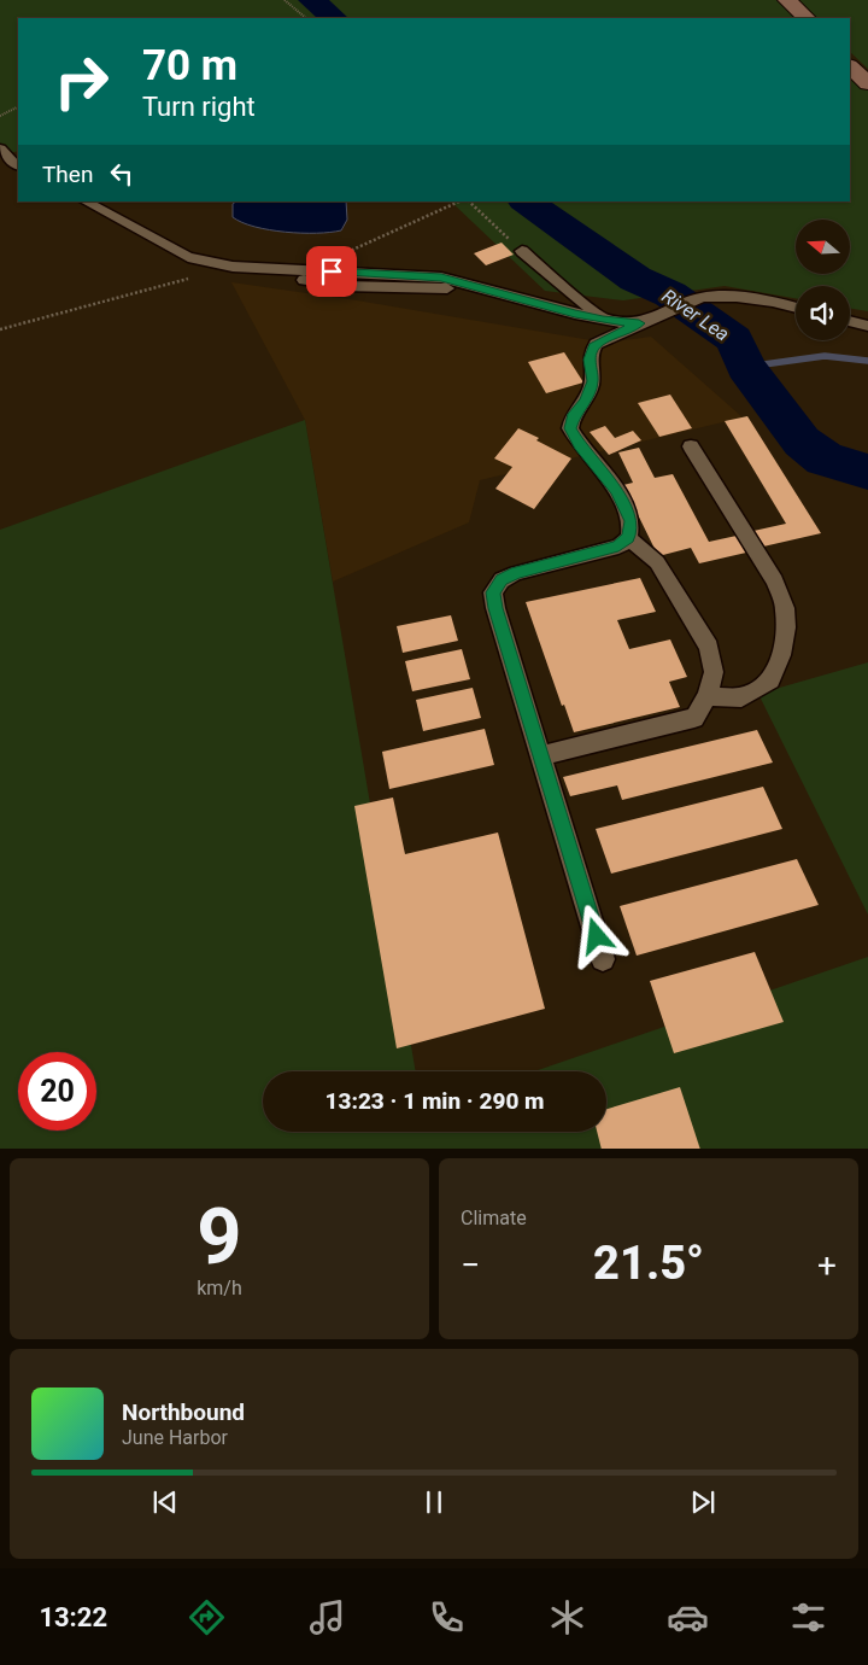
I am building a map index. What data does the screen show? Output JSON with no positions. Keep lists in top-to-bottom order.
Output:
{
  "water": ["River Lea"],
  "north": "left",
  "page": {
    "turn": ["70 m", "Turn right"],
    "then": "Then",
    "limit": "20",
    "trip": "13:23 · 1 min · 290 m",
    "tile": [
      ["9", "km/h"],
      "Climate"
    ],
    "heat": ["−", "21.5°", "+"],
    "song": ["Northbound", "June Harbor"],
    "tabs": "13:22"
  }
}
